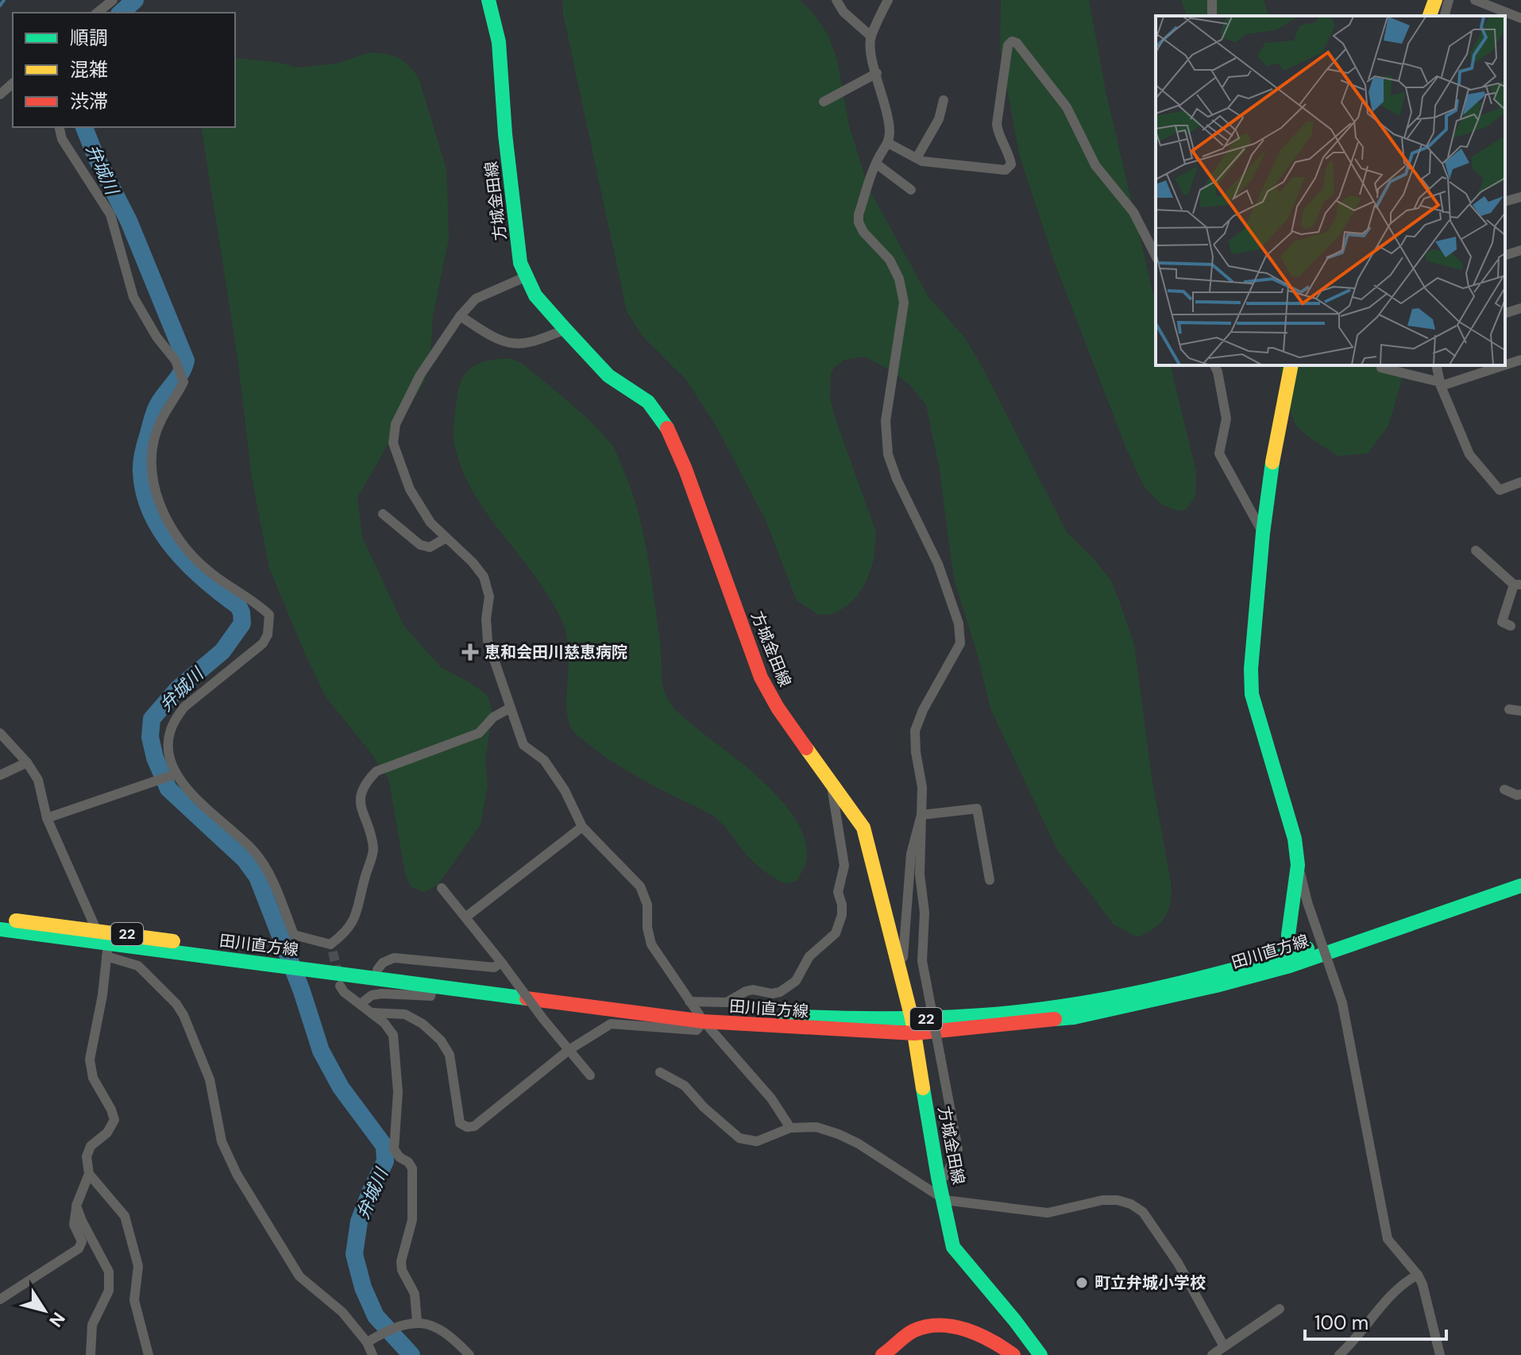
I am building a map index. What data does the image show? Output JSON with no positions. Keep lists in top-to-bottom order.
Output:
{
  "streets": {
    "main road": ["方城金田線", "22", "田川直方線"]
  },
  "crossings": [
    ["方城金田線", "田川直方線"]
  ],
  "water": ["弁城川"],
  "places": {
    "health": ["恵和会田川慈恵病院"],
    "other": ["町立弁城小学校"]
  },
  "legend": ["順調", "混雑", "渋滞"],
  "scale_bar": "100 m",
  "north": "bottom right"
}
